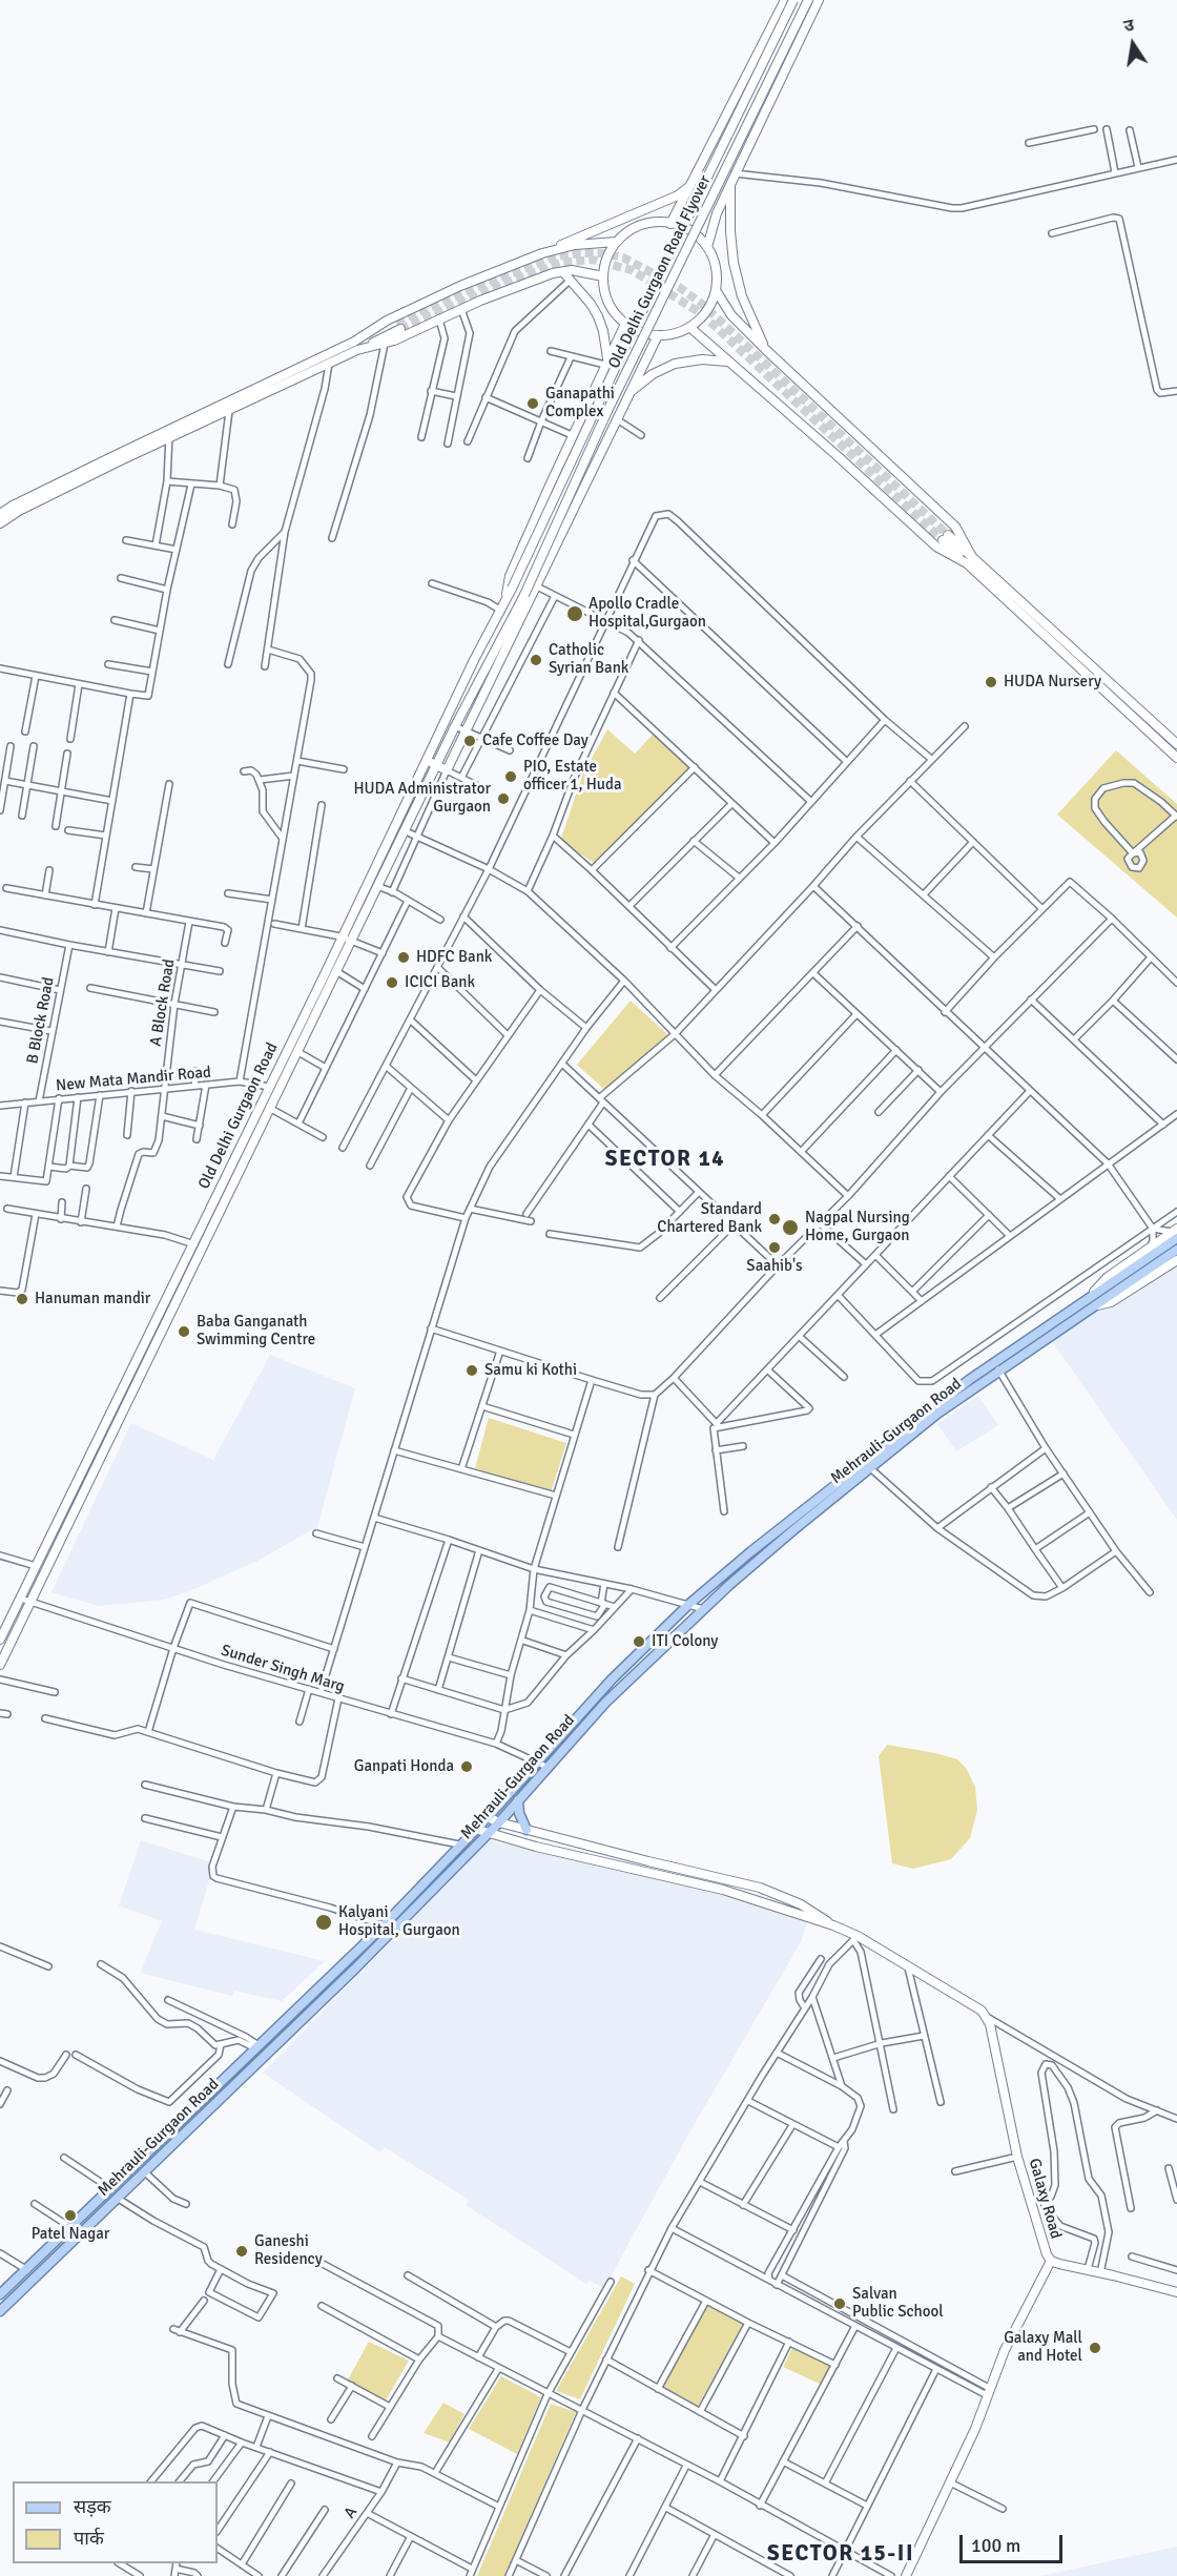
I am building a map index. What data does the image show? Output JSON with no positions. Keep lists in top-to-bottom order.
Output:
{
  "streets": {
    "main road": [
      "Old Delhi Gurgaon Road Flyover",
      "Old Delhi Gurgaon Road",
      "Mehrauli-Gurgaon Road",
      "Galaxy Road"
    ],
    "street": [
      "A Block Road",
      "B Block Road",
      "New Mata Mandir Road",
      "Sunder Singh Marg",
      "A"
    ]
  },
  "crossings": [
    ["Old Delhi Gurgaon Road Flyover", "Old Delhi Gurgaon Road"],
    ["A Block Road", "New Mata Mandir Road"],
    ["B Block Road", "New Mata Mandir Road"],
    ["New Mata Mandir Road", "Old Delhi Gurgaon Road"],
    ["Old Delhi Gurgaon Road", "Sunder Singh Marg"],
    ["Mehrauli-Gurgaon Road", "Sunder Singh Marg"]
  ],
  "districts": ["SECTOR 14", "SECTOR 15-II"],
  "places": [
    "Ganapathi Complex",
    "Apollo Cradle Hospital,Gurgaon",
    "Catholic Syrian Bank",
    "HUDA Nursery",
    "Cafe Coffee Day",
    "PIO, Estate officer 1, Huda",
    "HUDA Administrator Gurgaon",
    "HDFC Bank",
    "ICICI Bank",
    "Standard Chartered Bank",
    "Nagpal Nursing Home, Gurgaon",
    "Saahib's",
    "Hanuman mandir",
    "Baba Ganganath Swimming Centre",
    "Samu ki Kothi",
    "ITI Colony",
    "Ganpati Honda",
    "Kalyani Hospital, Gurgaon",
    "Patel Nagar",
    "Ganeshi Residency",
    "Salvan Public School",
    "Galaxy Mall and Hotel"
  ],
  "legend": ["सड़क", "पार्क"],
  "scale_bar": "100 m",
  "north": "top"
}
